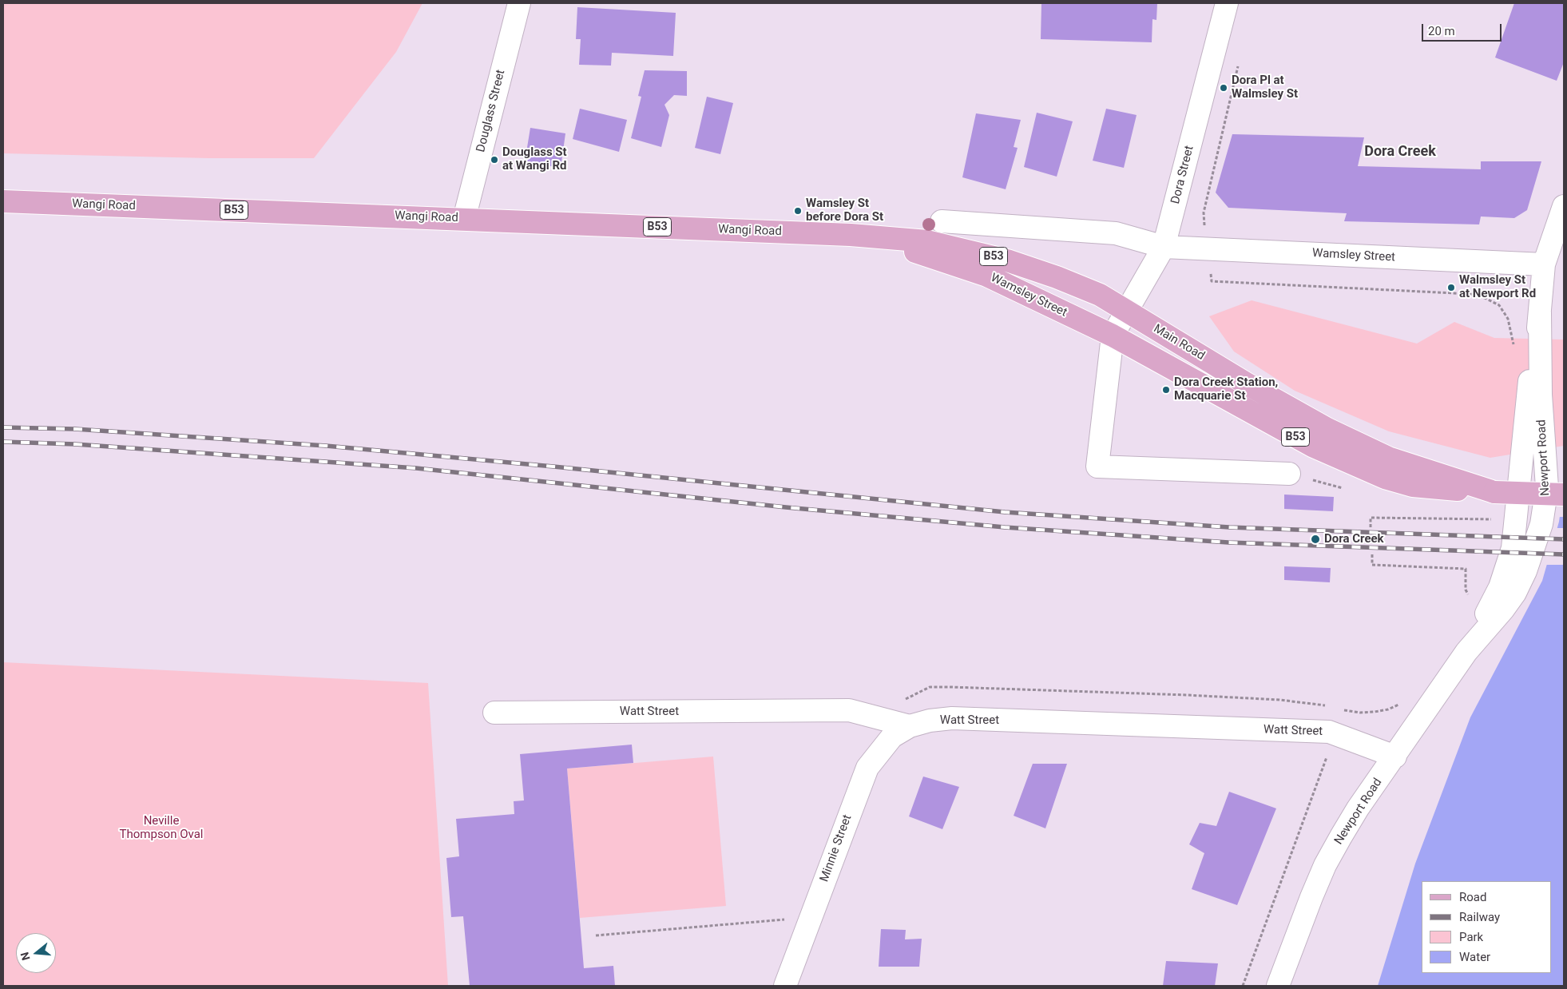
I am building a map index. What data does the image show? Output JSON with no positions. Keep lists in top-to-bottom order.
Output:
{
  "streets": {
    "main road": [
      "Wangi Road",
      "B53",
      "Wamsley Street",
      "Main Road"
    ],
    "street": [
      "Douglass Street",
      "Dora Street",
      "Newport Road",
      "Watt Street",
      "Minnie Street"
    ]
  },
  "crossings": [
    ["Douglass Street", "Wangi Road"],
    ["Dora Street", "Wamsley Street"],
    ["Dora Street", "Main Road"],
    ["Wangi Road", "Wamsley Street"],
    ["Wangi Road", "Main Road"],
    ["Wamsley Street", "Main Road"],
    ["Wamsley Street", "Newport Road"],
    ["Newport Road", "Watt Street"],
    ["Watt Street", "Minnie Street"]
  ],
  "districts": ["Dora Creek"],
  "parks": ["Neville Thompson Oval"],
  "places": [
    "Dora Pl at Walmsley St",
    "Douglass St at Wangi Rd",
    "Wamsley St before Dora St",
    "Walmsley St at Newport Rd",
    "Dora Creek Station, Macquarie St",
    "Dora Creek"
  ],
  "legend": [
    "Road",
    "Railway",
    "Park",
    "Water"
  ],
  "scale_bar": "20 m",
  "north": "left"
}
